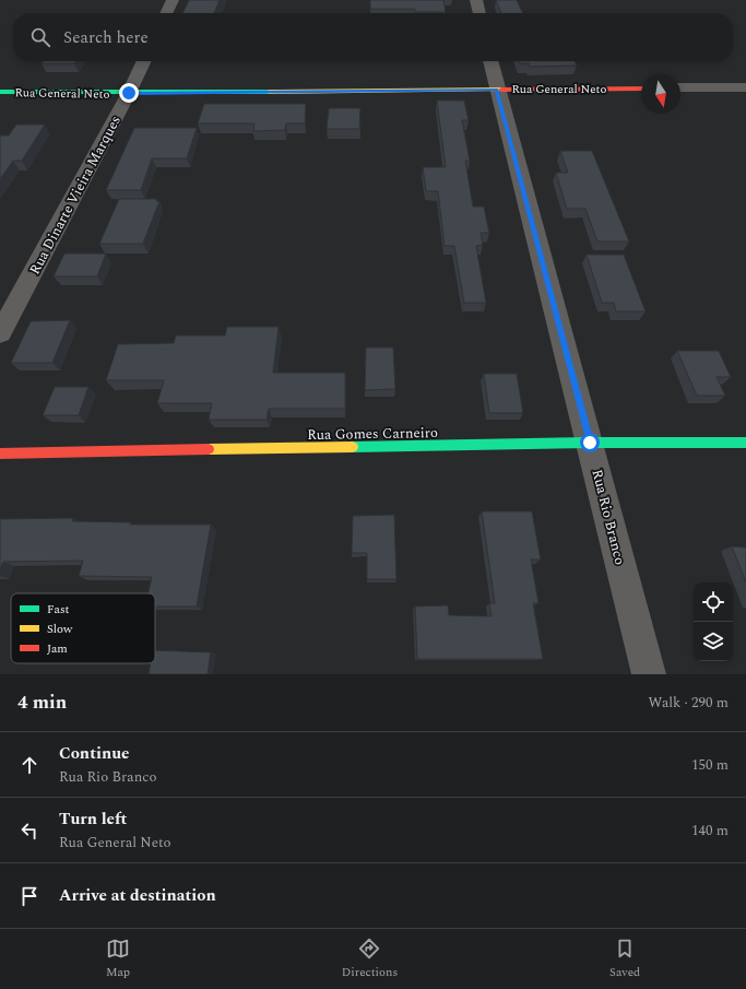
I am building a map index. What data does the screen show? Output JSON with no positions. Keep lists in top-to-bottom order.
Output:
{
  "streets": {
    "street": [
      "Rua General Neto",
      "Rua Dinarte Vieira Marques",
      "Rua Gomes Carneiro",
      "Rua Rio Branco"
    ]
  },
  "crossings": [
    ["Rua General Neto", "Rua Dinarte Vieira Marques"],
    ["Rua General Neto", "Rua Rio Branco"],
    ["Rua Gomes Carneiro", "Rua Rio Branco"]
  ],
  "legend": ["Fast", "Slow", "Jam"],
  "north": "bottom",
  "page": {
    "search": "Search here",
    "heading": ["4 min", "Walk · 290 m"],
    "list": [
      ["Continue", "Rua Rio Branco", "150 m"],
      ["Turn left", "Rua General Neto", "140 m"],
      "Arrive at destination"
    ],
    "nav": ["Map", "Directions", "Saved"]
  }
}
